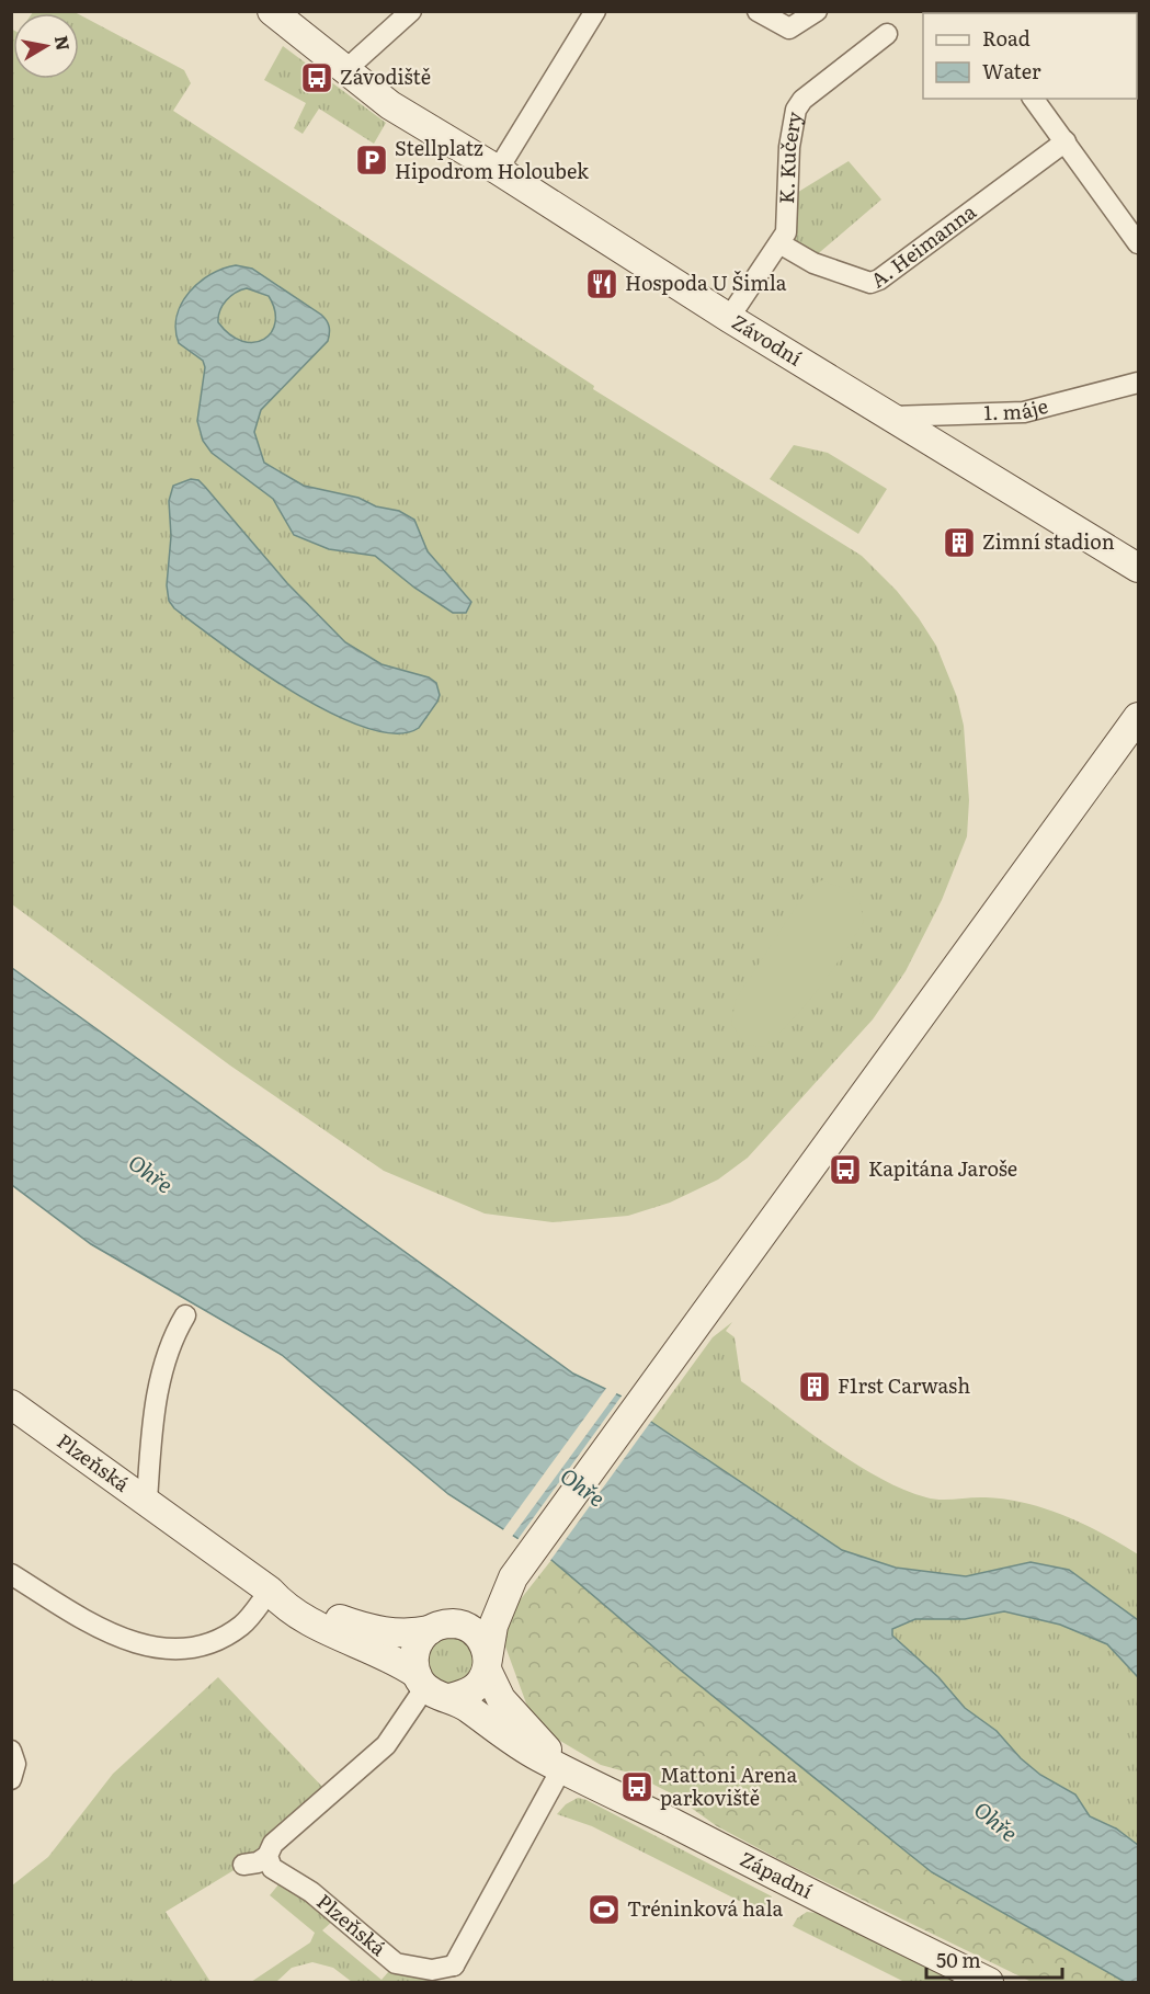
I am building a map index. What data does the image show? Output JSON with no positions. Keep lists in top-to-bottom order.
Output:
{
  "streets": {
    "street": [
      "K. Kučery",
      "A. Heimanna",
      "Závodní",
      "1. máje",
      "Plzeňská",
      "Západní"
    ]
  },
  "crossings": [
    ["K. Kučery", "A. Heimanna"],
    ["Závodní", "1. máje"],
    ["Plzeňská", "Západní"]
  ],
  "water": ["Ohře"],
  "places": {
    "bus stop": ["Závodiště", "Kapitána Jaroše", "Mattoni Arena parkoviště"],
    "parking": ["Stellplatz Hipodrom Holoubek"],
    "restaurant": ["Hospoda U Šimla"],
    "building": ["Zimní stadion", "F1rst Carwash"],
    "sports": ["Tréninková hala"]
  },
  "legend": ["Road", "Water"],
  "scale_bar": "50 m",
  "north": "right"
}
